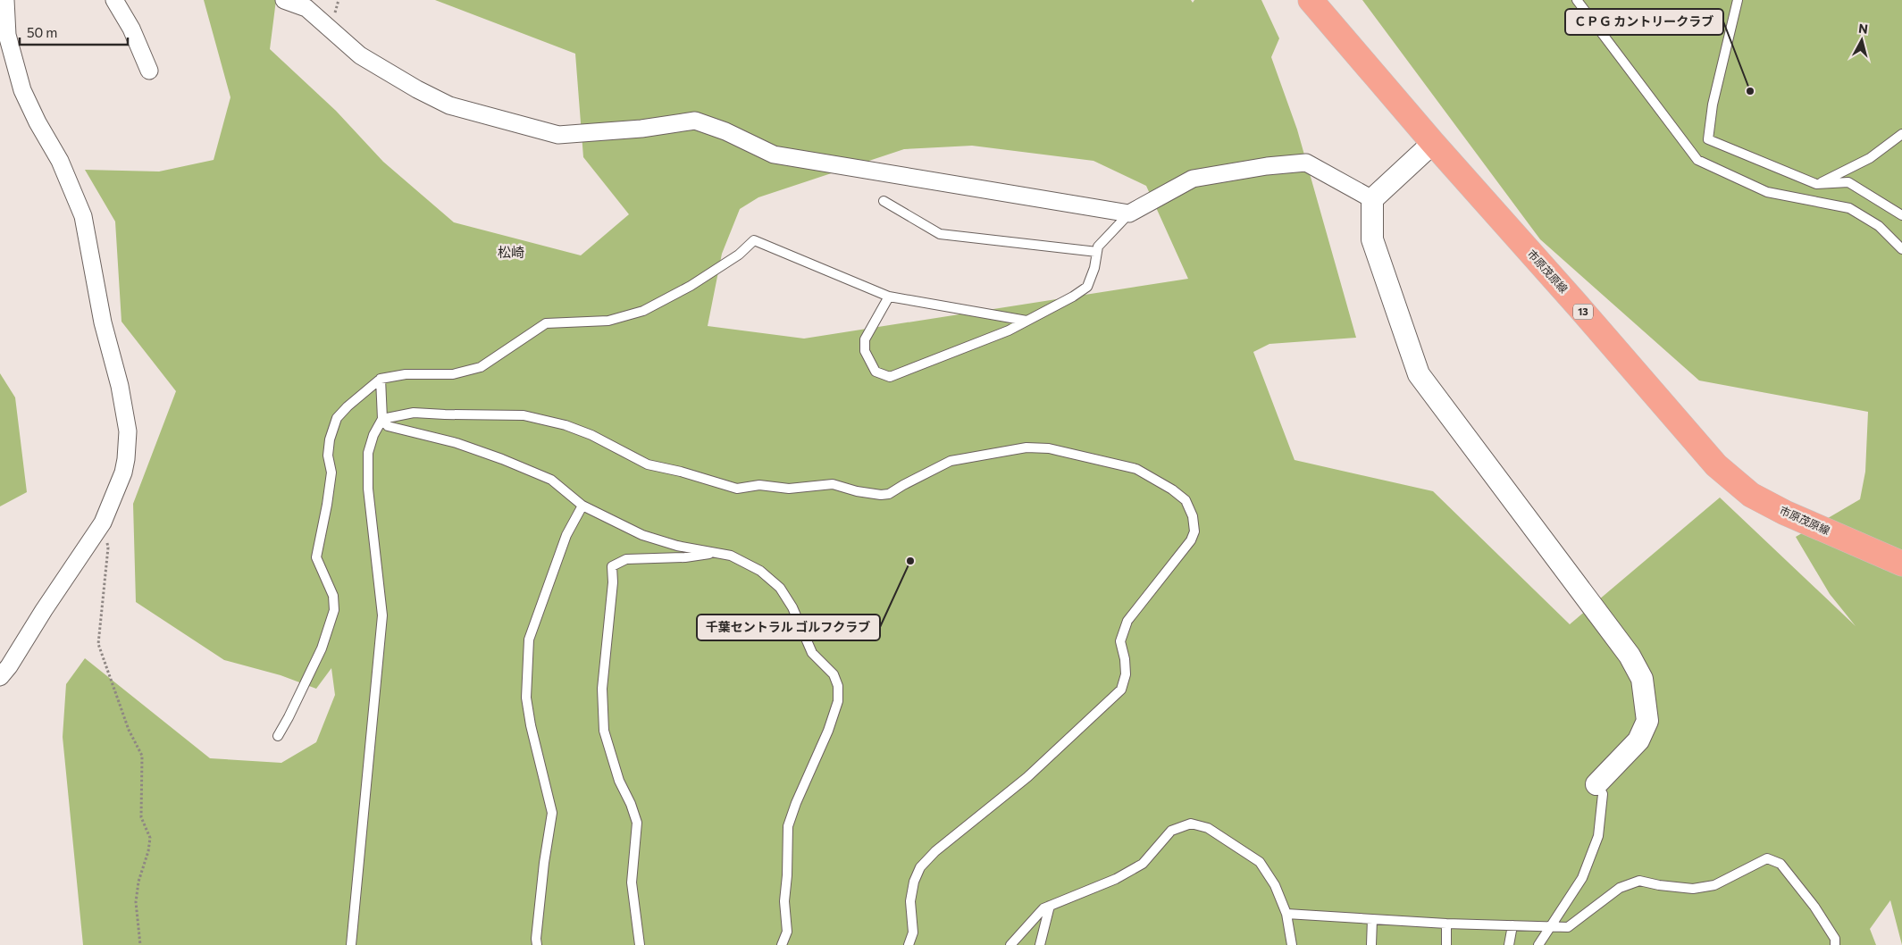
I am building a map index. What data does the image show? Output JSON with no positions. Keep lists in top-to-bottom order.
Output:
{
  "streets": {
    "main road": ["市原茂原線", "13"]
  },
  "districts": ["松崎"],
  "places": ["ＣＰＧ カントリークラブ", "千葉セントラル ゴルフクラブ"],
  "scale_bar": "50 m",
  "north": "top"
}
